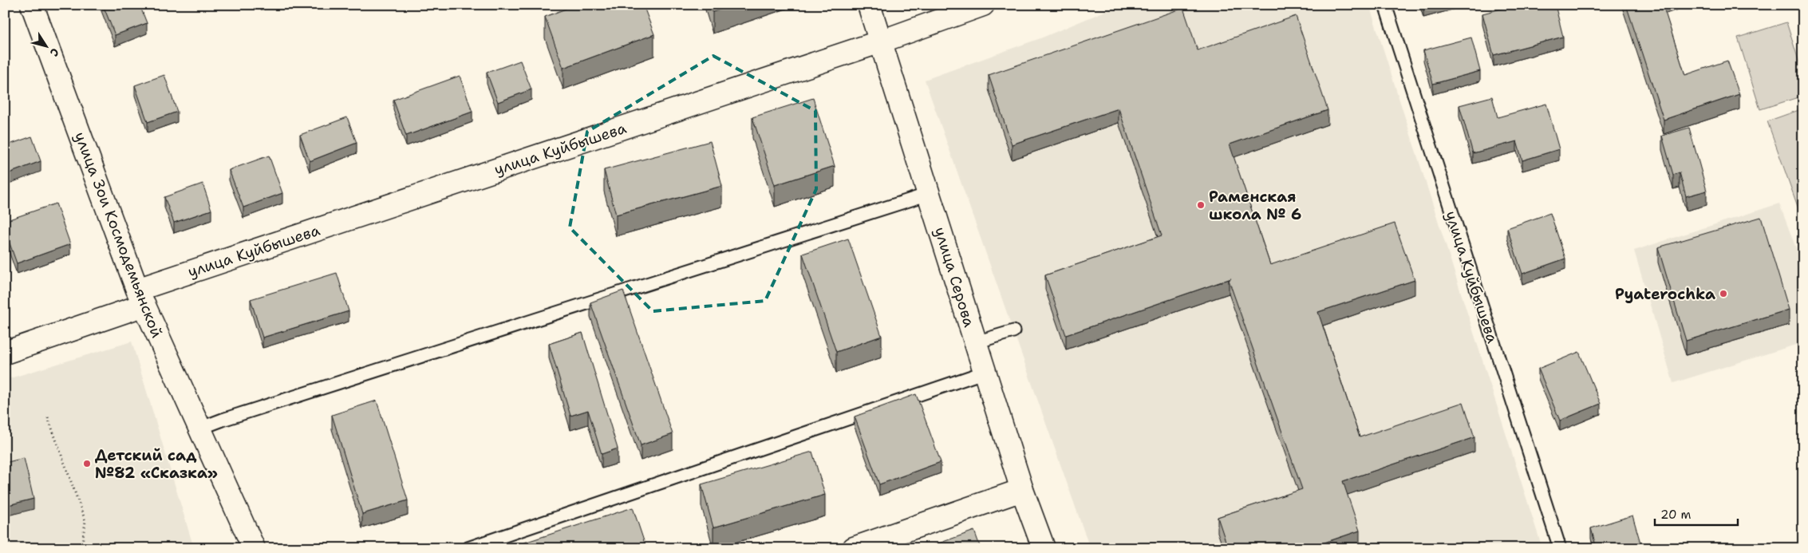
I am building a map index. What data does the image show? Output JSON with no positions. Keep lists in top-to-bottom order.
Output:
{
  "streets": {
    "street": ["улица Куйбышева", "улица Зои Космодемьянской", "улица Серова"]
  },
  "crossings": [
    ["улица Куйбышева", "улица Зои Космодемьянской"],
    ["улица Куйбышева", "улица Серова"]
  ],
  "places": ["Раменская школа № 6", "Pyaterochka", "Детский сад №82 «Сказка»"],
  "scale_bar": "20 m",
  "north": "bottom right"
}
